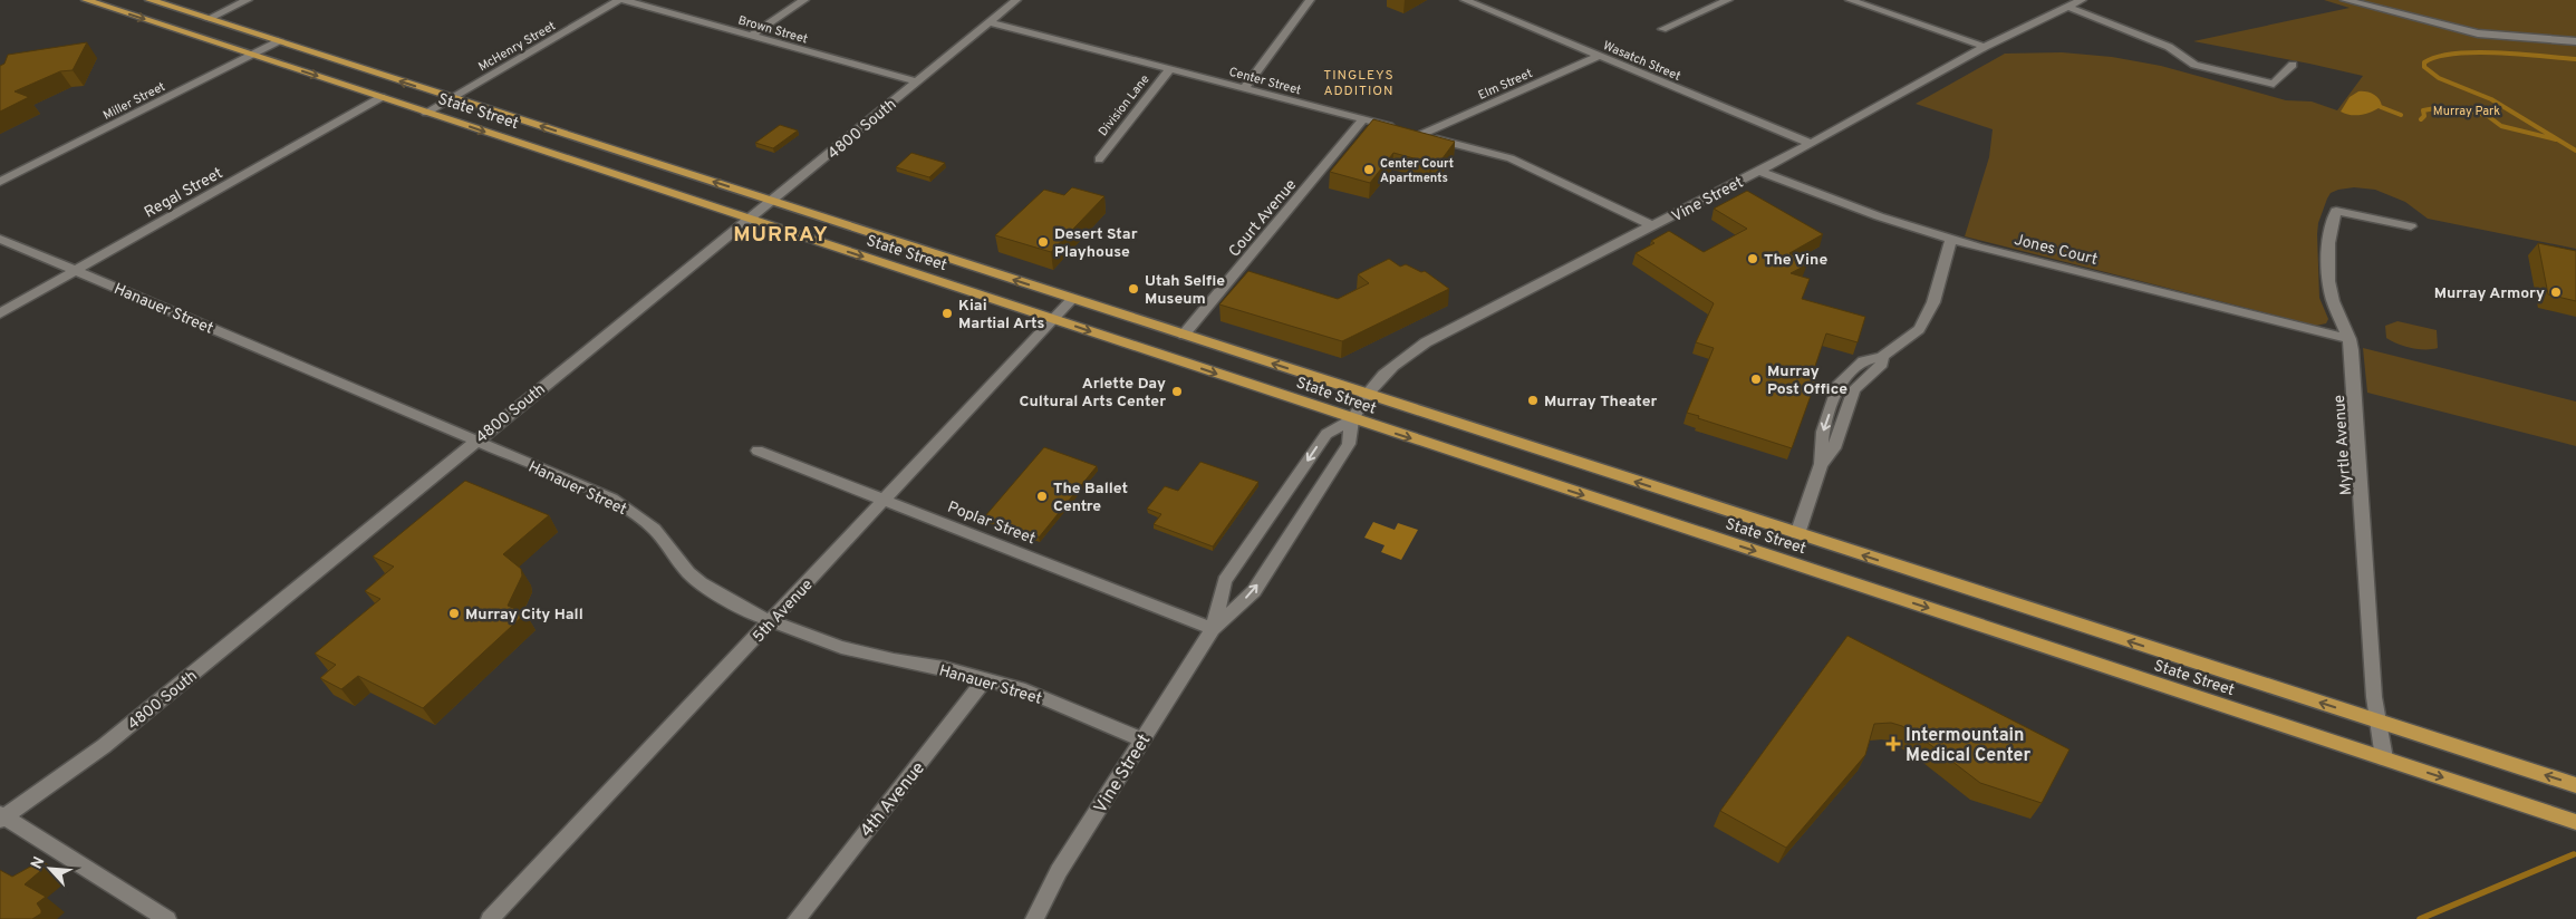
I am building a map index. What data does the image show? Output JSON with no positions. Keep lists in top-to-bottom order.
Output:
{
  "streets": {
    "main road": ["State Street"],
    "street": [
      "Brown Street",
      "McHenry Street",
      "Wasatch Street",
      "Center Street",
      "Elm Street",
      "Miller Street",
      "Division Lane",
      "4800 South",
      "Regal Street",
      "Vine Street",
      "Court Avenue",
      "Jones Court",
      "Hanauer Street",
      "Myrtle Avenue",
      "Poplar Street",
      "5th Avenue",
      "4th Avenue"
    ]
  },
  "crossings": [
    ["Brown Street", "4800 South"],
    ["McHenry Street", "State Street"],
    ["Wasatch Street", "Elm Street"],
    ["Wasatch Street", "Vine Street"],
    ["Center Street", "Elm Street"],
    ["Center Street", "Division Lane"],
    ["Center Street", "4800 South"],
    ["Center Street", "Vine Street"],
    ["Center Street", "Court Avenue"],
    ["Miller Street", "State Street"],
    ["State Street", "4800 South"],
    ["State Street", "Regal Street"],
    ["State Street", "Vine Street"],
    ["State Street", "Court Avenue"],
    ["State Street", "Myrtle Avenue"],
    ["State Street", "5th Avenue"],
    ["4800 South", "Hanauer Street"],
    ["Regal Street", "Hanauer Street"],
    ["Vine Street", "Jones Court"],
    ["Vine Street", "Hanauer Street"],
    ["Vine Street", "Poplar Street"],
    ["Jones Court", "Myrtle Avenue"],
    ["Hanauer Street", "5th Avenue"],
    ["Hanauer Street", "4th Avenue"],
    ["Poplar Street", "5th Avenue"]
  ],
  "districts": ["TINGLEYS ADDITION", "MURRAY"],
  "parks": ["Murray Park"],
  "places": {
    "other": [
      "Center Court Apartments",
      "Desert Star Playhouse",
      "The Vine",
      "Utah Selfie Museum",
      "Murray Armory",
      "Kiai Martial Arts",
      "Murray Post Office",
      "Arlette Day Cultural Arts Center",
      "Murray Theater",
      "The Ballet Centre",
      "Murray City Hall"
    ],
    "health": ["Intermountain Medical Center"]
  },
  "north": "top left"
}
